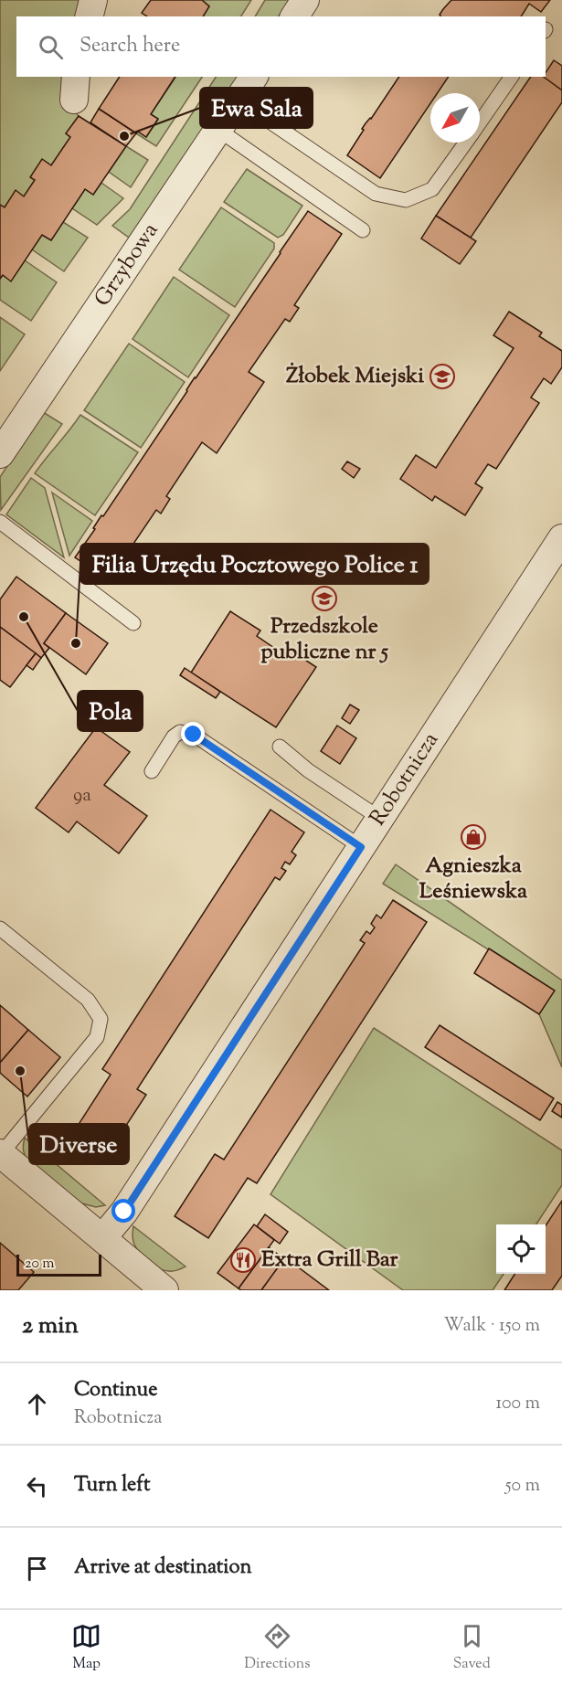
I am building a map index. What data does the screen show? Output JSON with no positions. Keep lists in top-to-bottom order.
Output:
{
  "streets": {
    "street": ["Grzybowa", "Robotnicza"]
  },
  "places": {
    "other": [
      "Ewa Sala",
      "Pola",
      "Filia Urzędu Pocztowego Police 1",
      "Diverse"
    ],
    "school or university": ["Żłobek Miejski", "Przedszkole publiczne nr 5"],
    "shop": ["Agnieszka Leśniewska"],
    "restaurant": ["Extra Grill Bar"]
  },
  "house_numbers": ["9a"],
  "scale_bar": "20 m",
  "north": "bottom left",
  "page": {
    "search": "Search here",
    "scale": "20 m",
    "heading": ["2 min", "Walk · 150 m"],
    "list": [
      ["Continue", "Robotnicza", "100 m"],
      ["Turn left", "50 m"],
      "Arrive at destination"
    ],
    "nav": ["Map", "Directions", "Saved"]
  }
}
